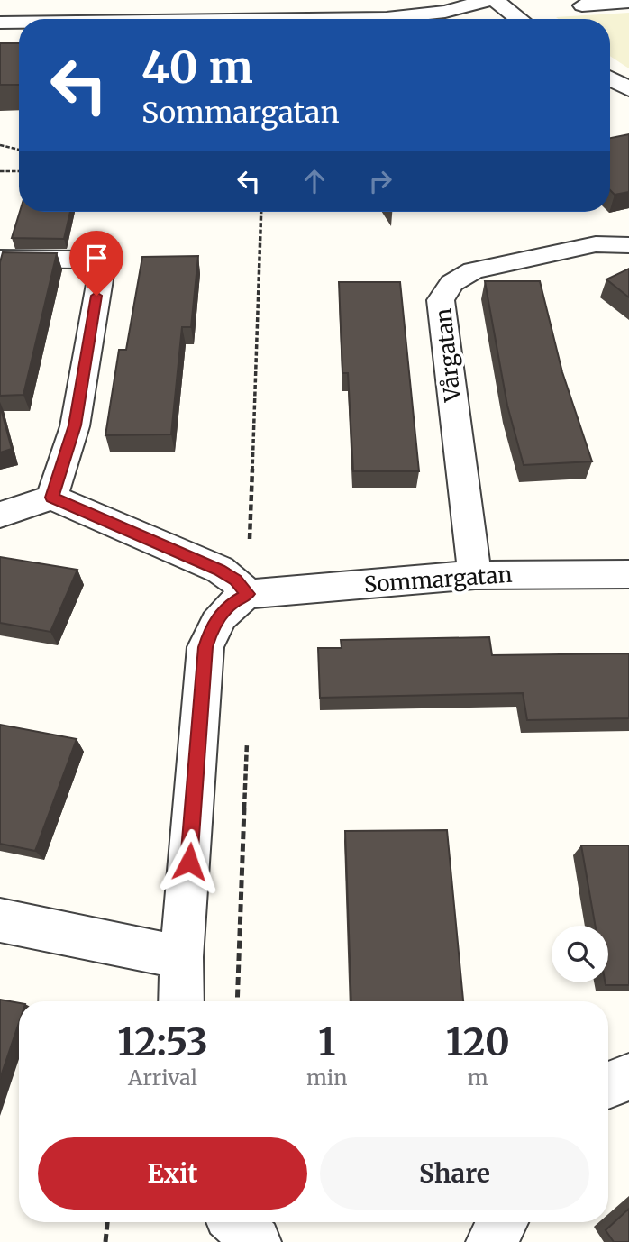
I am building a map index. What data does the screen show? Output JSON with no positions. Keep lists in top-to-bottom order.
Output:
{
  "streets": {
    "street": ["Vårgatan", "Sommargatan"]
  },
  "crossings": [
    ["Vårgatan", "Sommargatan"]
  ],
  "page": {
    "turn": ["40 m", "Sommargatan"],
    "eta": [
      "12:53",
      "Arrival",
      "1",
      "min",
      "120",
      "m"
    ],
    "buttons": ["Exit", "Share"]
  }
}
